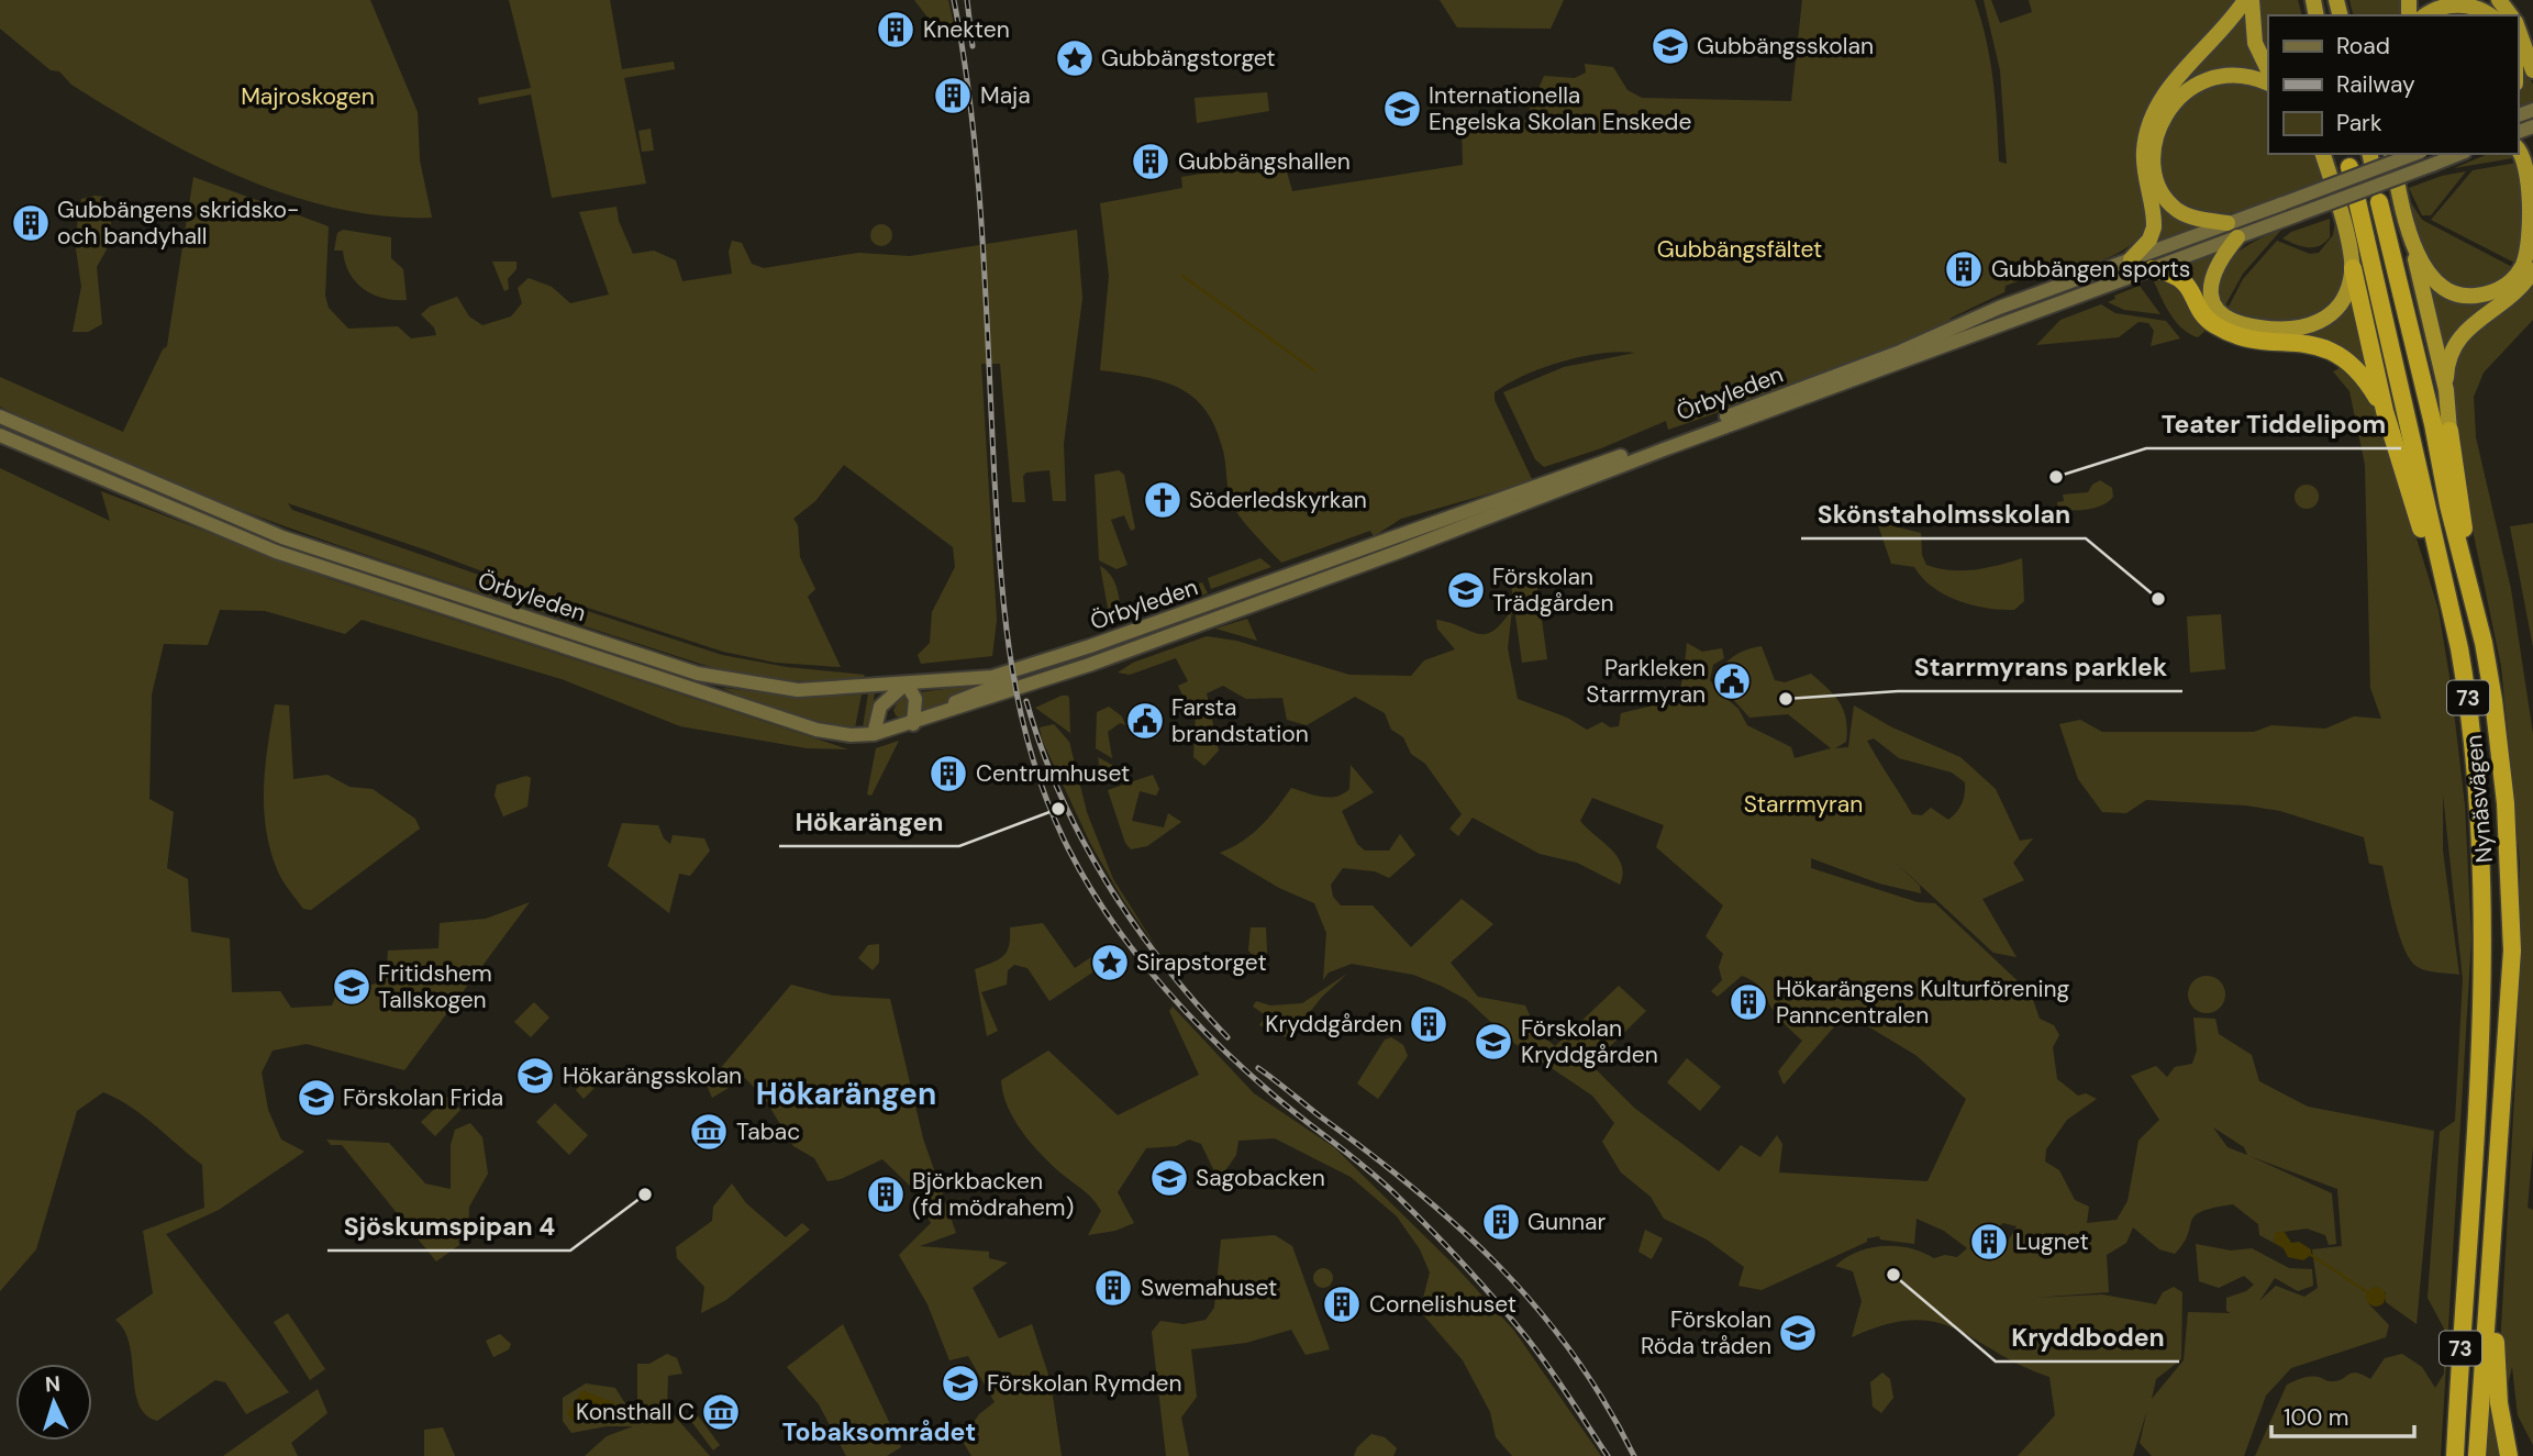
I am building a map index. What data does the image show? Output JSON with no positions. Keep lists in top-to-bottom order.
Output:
{
  "streets": {
    "highway": ["73", "Nynäsvägen"],
    "main road": ["Örbyleden"]
  },
  "districts": ["Hökarängen", "Tobaksområdet"],
  "parks": ["Majroskogen", "Gubbängsfältet", "Starrmyran"],
  "places": {
    "building": [
      "Knekten",
      "Maja",
      "Gubbängshallen",
      "Gubbängens skridsko- och bandyhall",
      "Gubbängen sports",
      "Centrumhuset",
      "Hökarängens Kulturförening Panncentralen",
      "Kryddgården",
      "Björkbacken (fd mödrahem)",
      "Gunnar",
      "Lugnet",
      "Swemahuset",
      "Cornelishuset"
    ],
    "school or university": [
      "Gubbängsskolan",
      "Internationella Engelska Skolan Enskede",
      "Förskolan Trädgården",
      "Fritidshem Tallskogen",
      "Förskolan Kryddgården",
      "Hökarängsskolan",
      "Förskolan Frida",
      "Sagobacken",
      "Förskolan Röda tråden",
      "Förskolan Rymden"
    ],
    "place": ["Gubbängstorget", "Sirapstorget"],
    "other": [
      "Teater Tiddelipom",
      "Skönstaholmsskolan",
      "Starrmyrans parklek",
      "Hökarängen",
      "Sjöskumspipan 4",
      "Kryddboden"
    ],
    "church": ["Söderledskyrkan"],
    "public building": ["Parkleken Starrmyran", "Farsta brandstation"],
    "museum": ["Tabac", "Konsthall C"]
  },
  "legend": ["Road", "Railway", "Park"],
  "scale_bar": "100 m",
  "north": "top"
}
